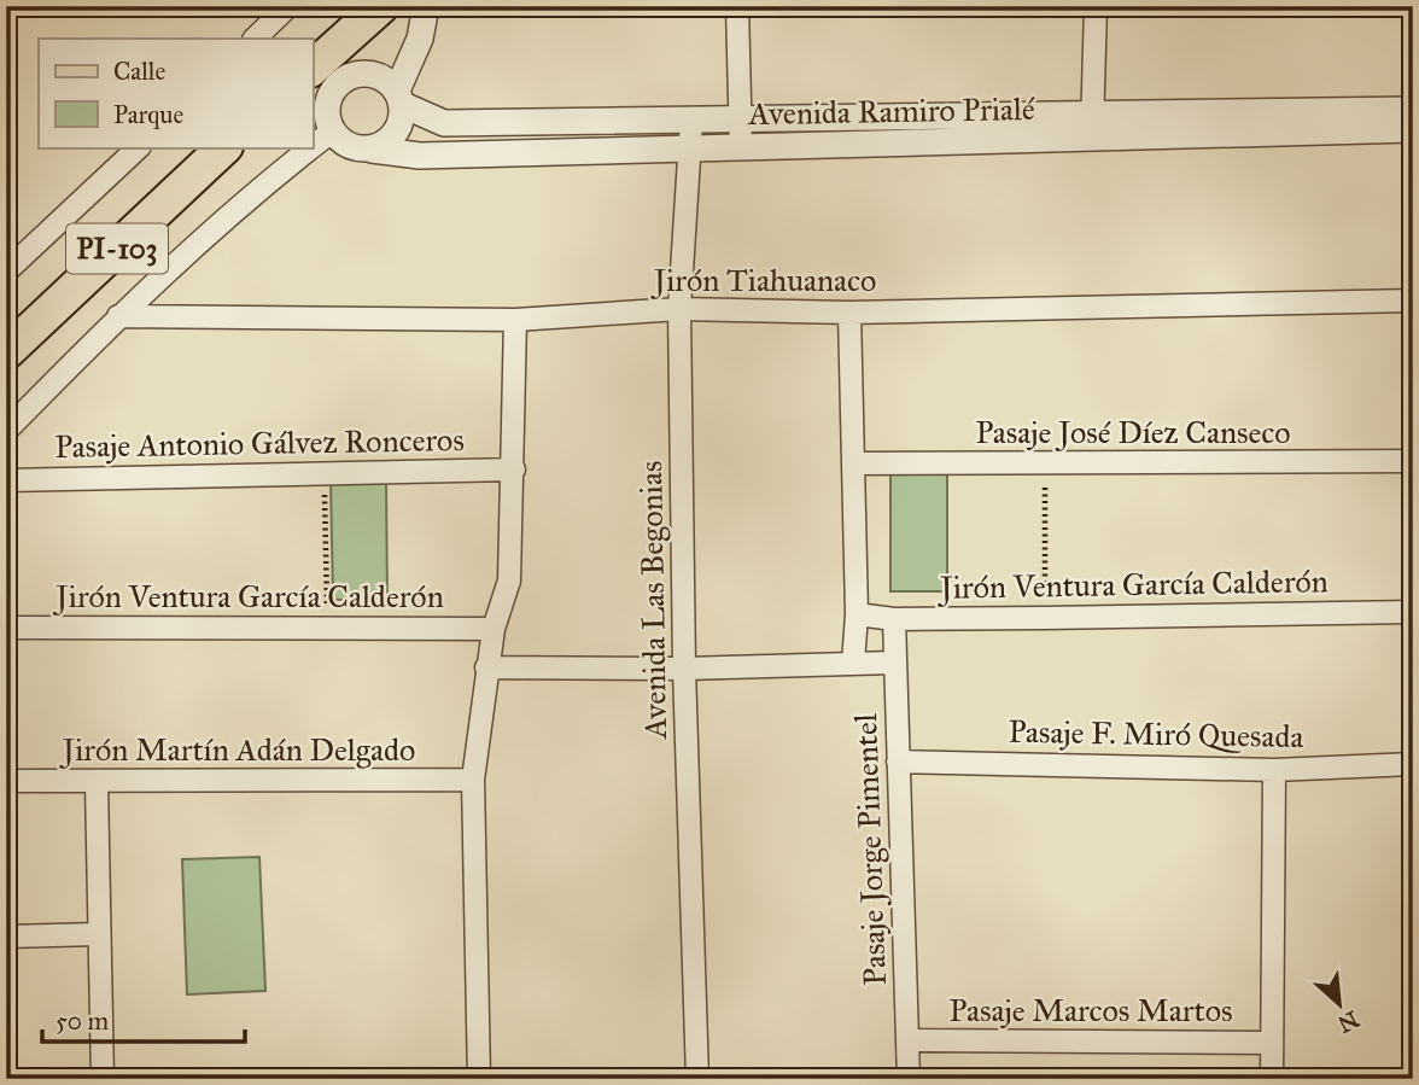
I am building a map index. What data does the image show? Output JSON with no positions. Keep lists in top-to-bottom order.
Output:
{
  "streets": {
    "main road": ["PI-103"],
    "street": [
      "Avenida Ramiro Prialé",
      "Jirón Tiahuanaco",
      "Pasaje José Díez Canseco",
      "Pasaje Antonio Gálvez Ronceros",
      "Jirón Ventura García Calderón",
      "Avenida Las Begonias",
      "Pasaje F. Miró Quesada",
      "Jirón Martín Adán Delgado",
      "Pasaje Jorge Pimentel",
      "Pasaje Marcos Martos"
    ]
  },
  "crossings": [
    ["Avenida Ramiro Prialé", "Avenida Las Begonias"],
    ["Jirón Tiahuanaco", "Avenida Las Begonias"],
    ["Jirón Ventura García Calderón", "Pasaje Jorge Pimentel"],
    ["Pasaje F. Miró Quesada", "Pasaje Jorge Pimentel"],
    ["Pasaje Jorge Pimentel", "Pasaje Marcos Martos"]
  ],
  "legend": ["Calle", "Parque"],
  "scale_bar": "50 m",
  "north": "bottom right"
}
